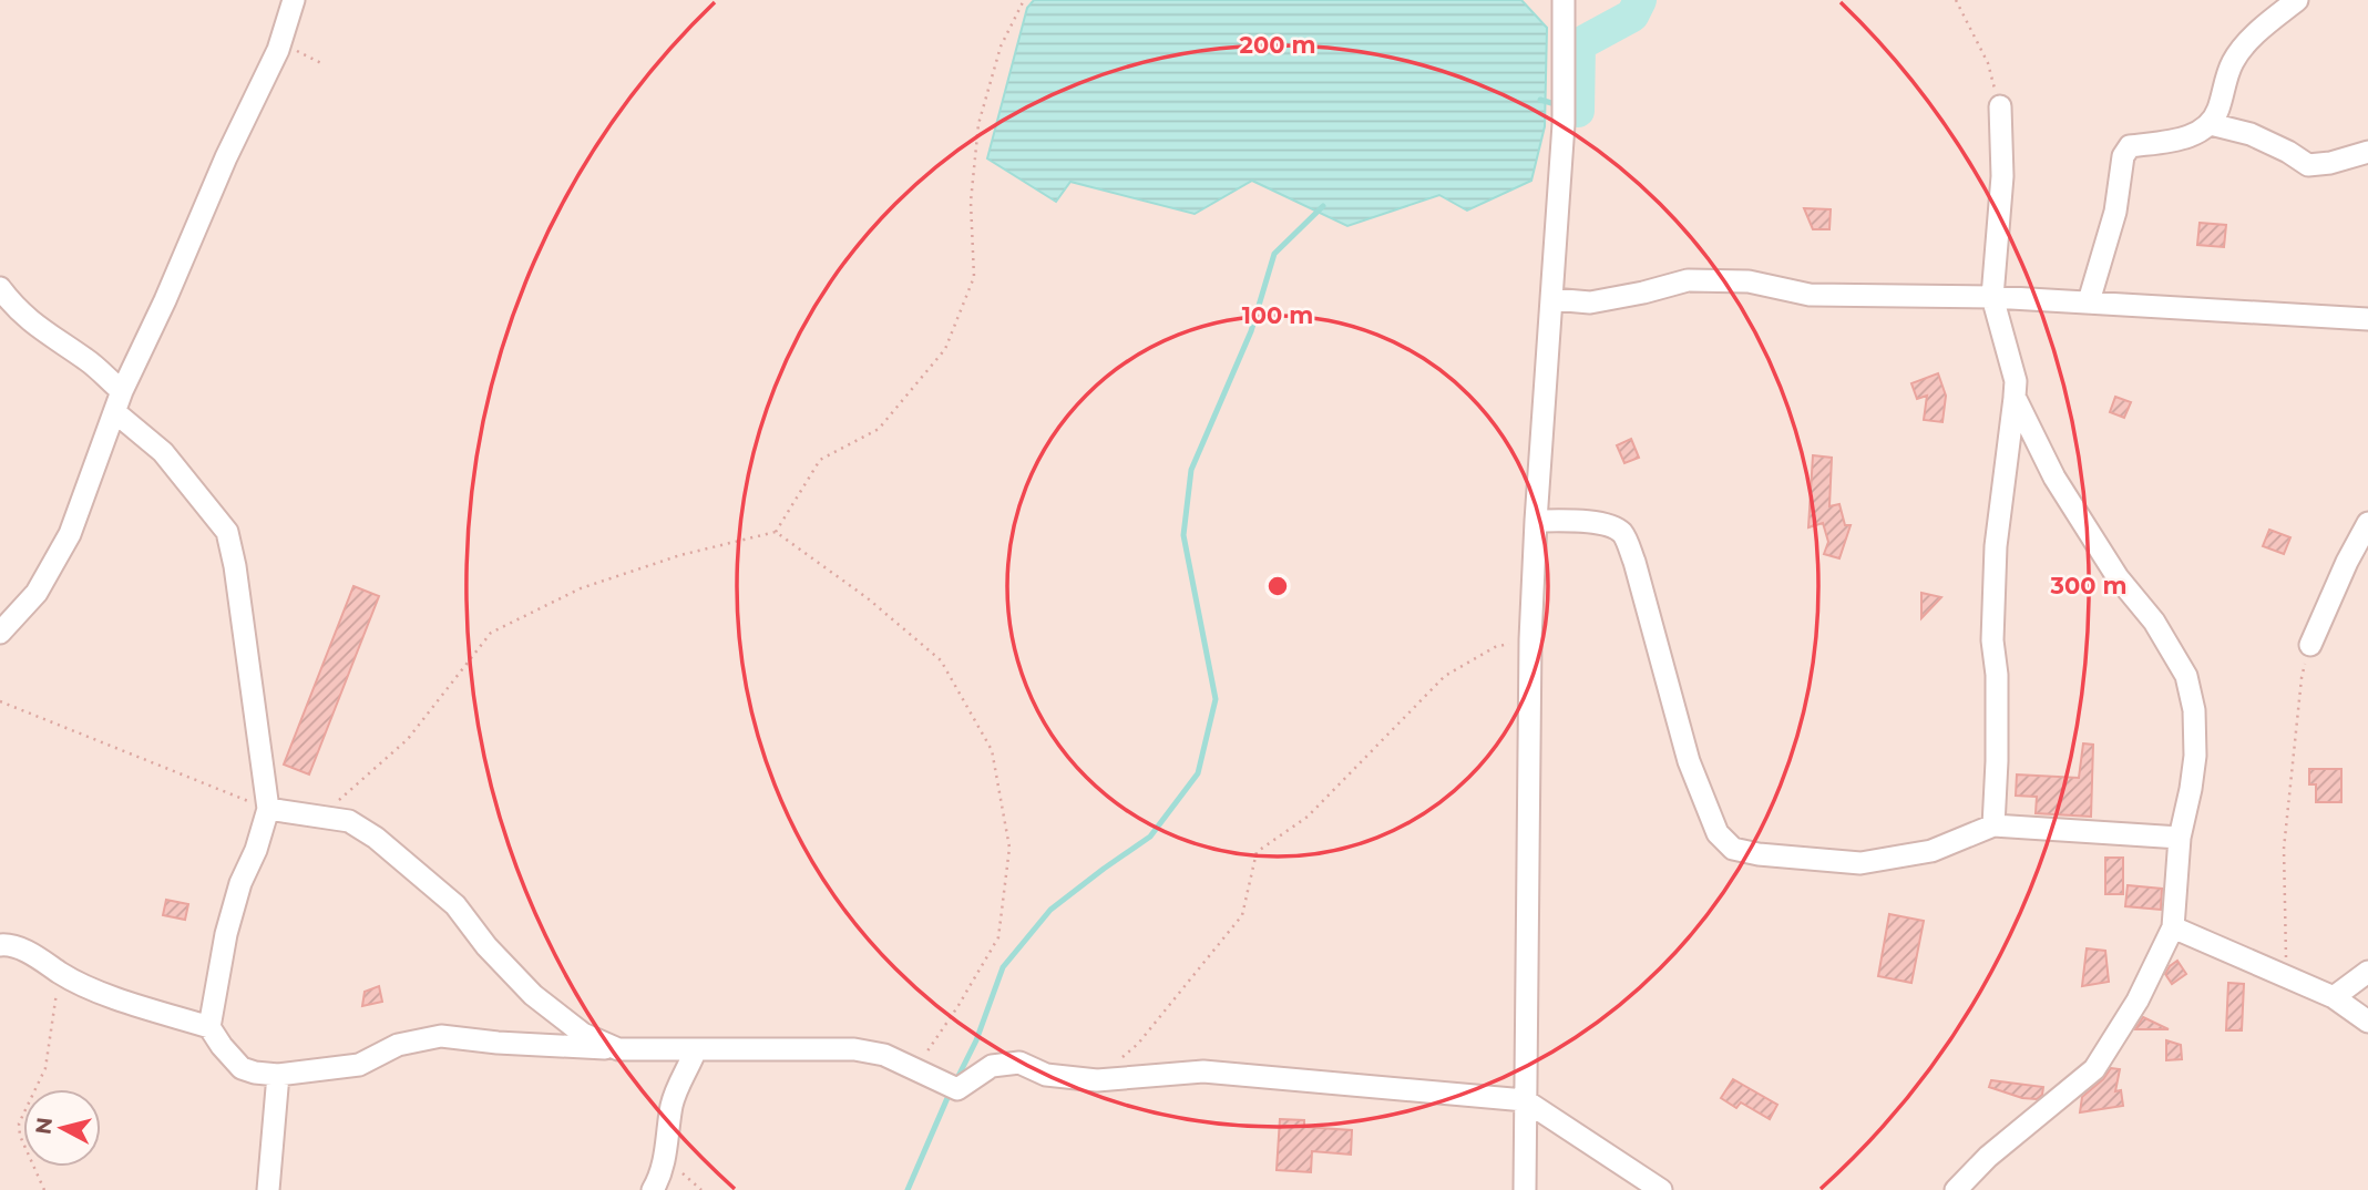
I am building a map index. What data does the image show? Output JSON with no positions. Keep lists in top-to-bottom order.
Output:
{
  "north": "left",
  "rings": ["200 m", "100 m", "300 m"]
}
